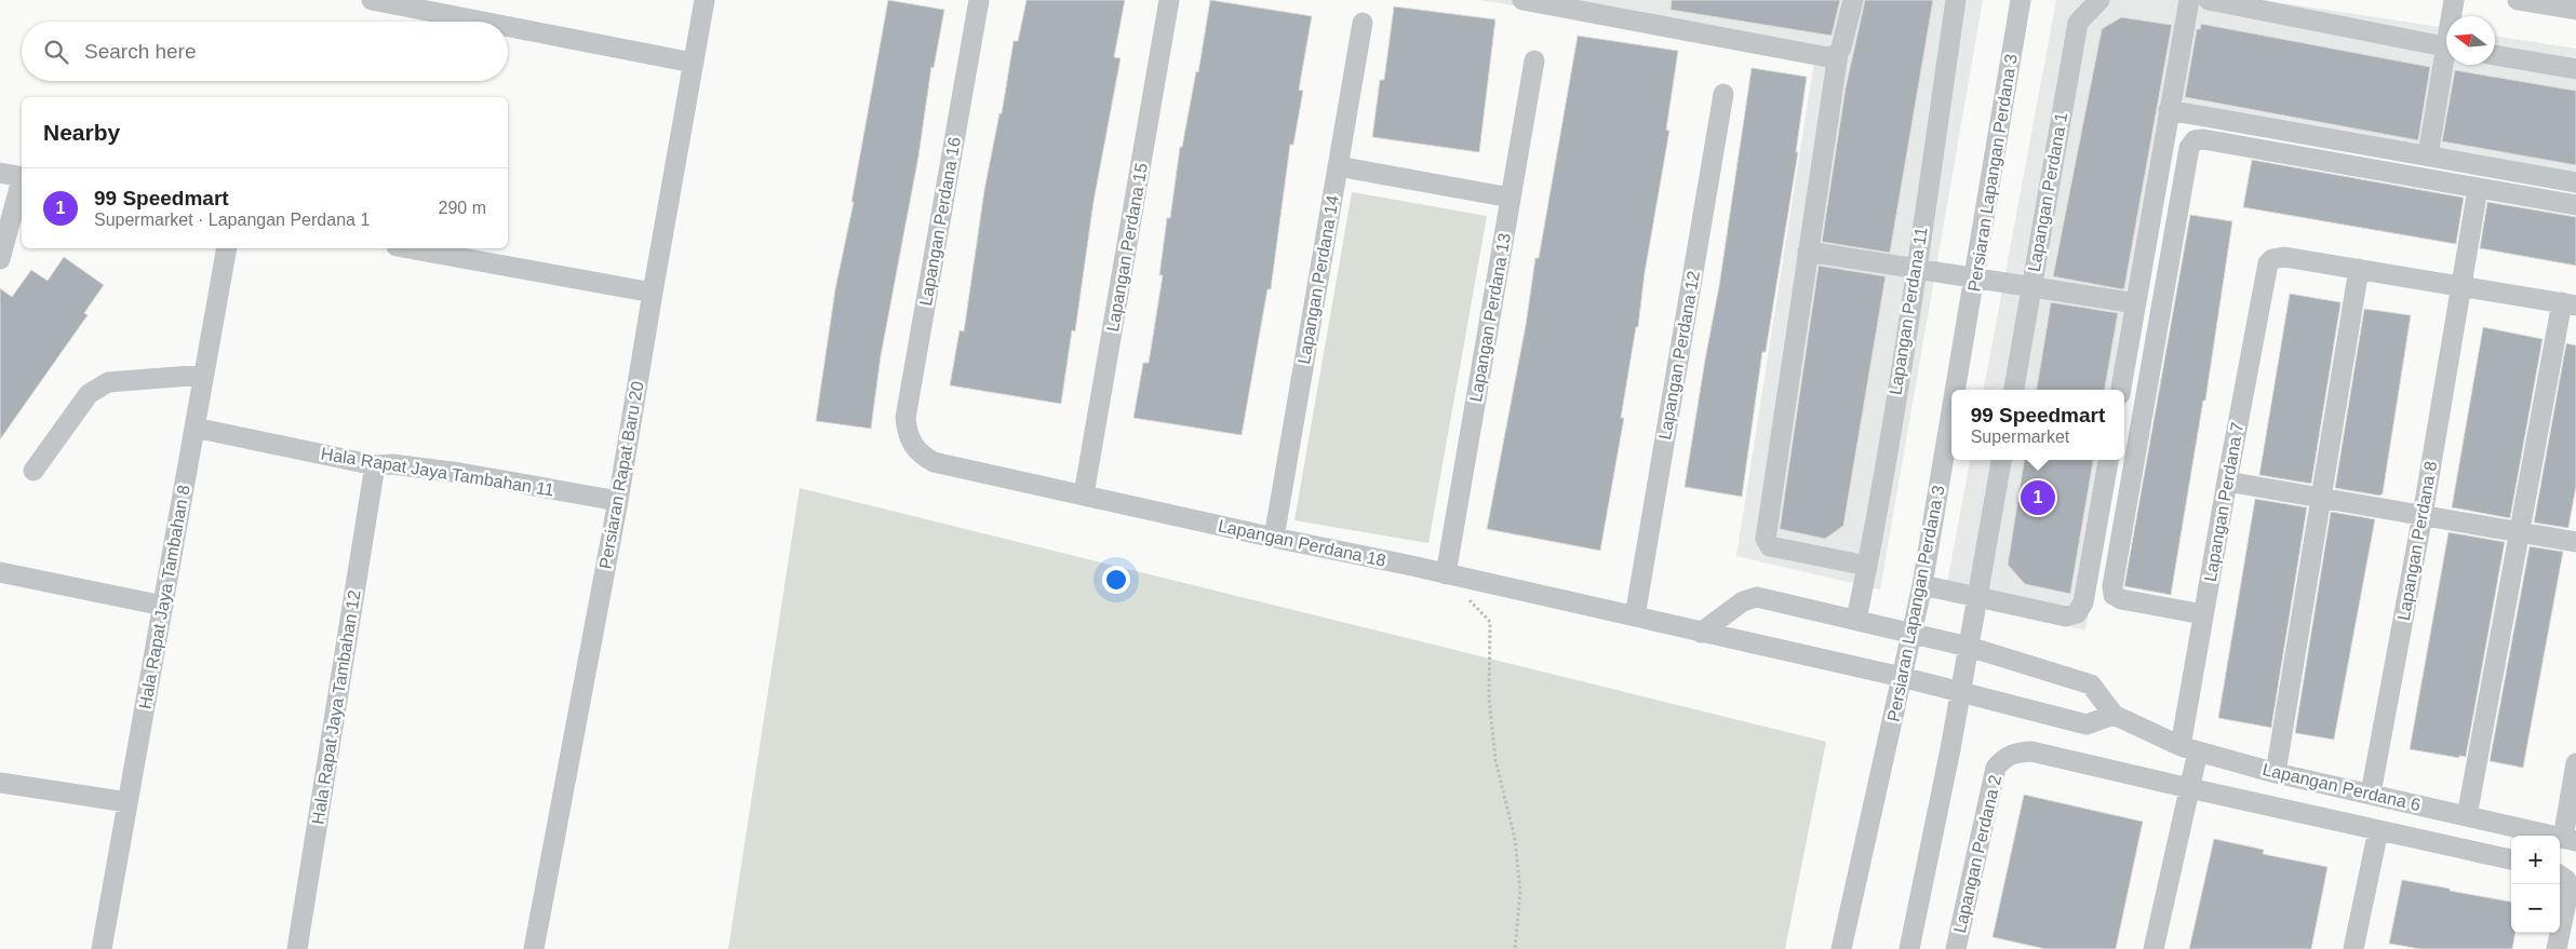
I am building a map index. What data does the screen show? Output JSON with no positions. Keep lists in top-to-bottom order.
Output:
{
  "streets": {
    "street": [
      "Persiaran Lapangan Perdana 3",
      "Lapangan Perdana 1",
      "Lapangan Perdana 16",
      "Lapangan Perdana 15",
      "Lapangan Perdana 14",
      "Lapangan Perdana 11",
      "Lapangan Perdana 13",
      "Lapangan Perdana 12",
      "Hala Rapat Jaya Tambahan 11",
      "Persiaran Rapat Baru 20",
      "Lapangan Perdana 7",
      "Lapangan Perdana 8",
      "Lapangan Perdana 18",
      "Hala Rapat Jaya Tambahan 8",
      "Hala Rapat Jaya Tambahan 12",
      "Lapangan Perdana 6",
      "Lapangan Perdana 2"
    ]
  },
  "crossings": [
    ["Persiaran Lapangan Perdana 3", "Lapangan Perdana 18"],
    ["Persiaran Lapangan Perdana 3", "Lapangan Perdana 6"],
    ["Lapangan Perdana 16", "Lapangan Perdana 18"],
    ["Lapangan Perdana 15", "Lapangan Perdana 18"],
    ["Lapangan Perdana 14", "Lapangan Perdana 18"],
    ["Lapangan Perdana 13", "Lapangan Perdana 18"],
    ["Lapangan Perdana 12", "Lapangan Perdana 18"],
    ["Hala Rapat Jaya Tambahan 11", "Persiaran Rapat Baru 20"],
    ["Hala Rapat Jaya Tambahan 11", "Hala Rapat Jaya Tambahan 8"],
    ["Hala Rapat Jaya Tambahan 11", "Hala Rapat Jaya Tambahan 12"],
    ["Lapangan Perdana 7", "Lapangan Perdana 6"],
    ["Lapangan Perdana 7", "Lapangan Perdana 2"],
    ["Lapangan Perdana 8", "Lapangan Perdana 6"]
  ],
  "north": "left",
  "page": {
    "search": "Search here",
    "heading": "Nearby",
    "list": [
      {
        "mark": "1",
        "name": "99 Speedmart",
        "note": "Supermarket · Lapangan Perdana 1",
        "value": "290 m"
      }
    ],
    "popup": ["99 Speedmart", "Supermarket"],
    "pins": "1",
    "map_buttons": ["+", "−"]
  }
}
